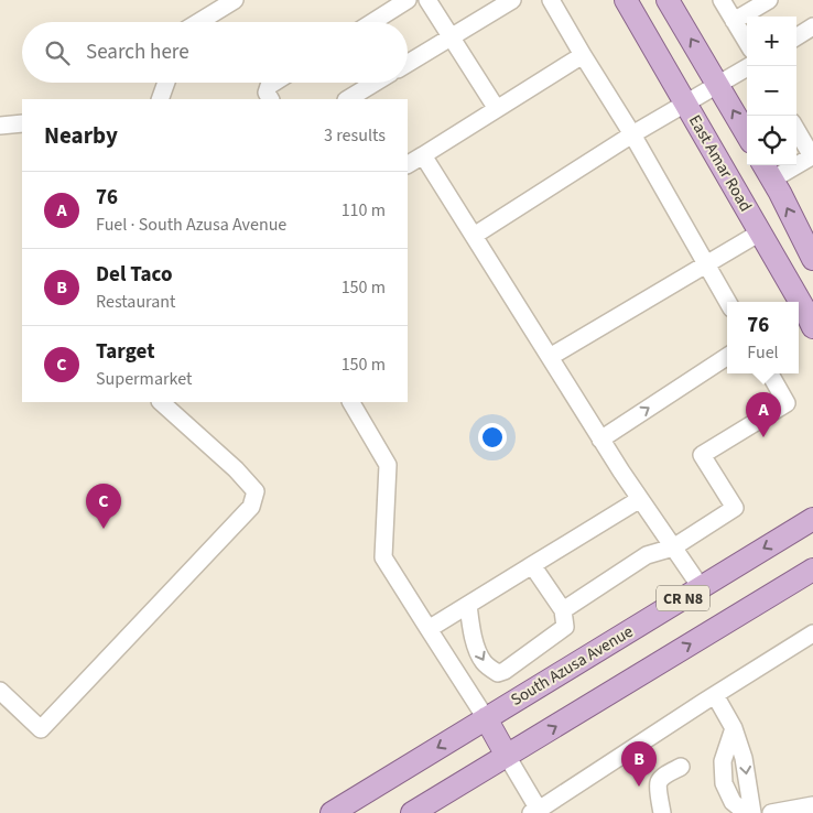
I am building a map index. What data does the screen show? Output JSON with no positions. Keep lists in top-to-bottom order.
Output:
{
  "streets": {
    "main road": ["East Amar Road", "CR N8", "South Azusa Avenue"]
  },
  "page": {
    "map_buttons": ["+", "−"],
    "search": "Search here",
    "heading": ["Nearby", "3 results"],
    "list": [
      {
        "mark": "A",
        "name": "76",
        "note": "Fuel · South Azusa Avenue",
        "value": "110 m"
      },
      {
        "mark": "B",
        "name": "Del Taco",
        "note": "Restaurant",
        "value": "150 m"
      },
      {
        "mark": "C",
        "name": "Target",
        "note": "Supermarket",
        "value": "150 m"
      }
    ],
    "popup": ["76", "Fuel"],
    "pins": ["A", "C", "B"]
  }
}
